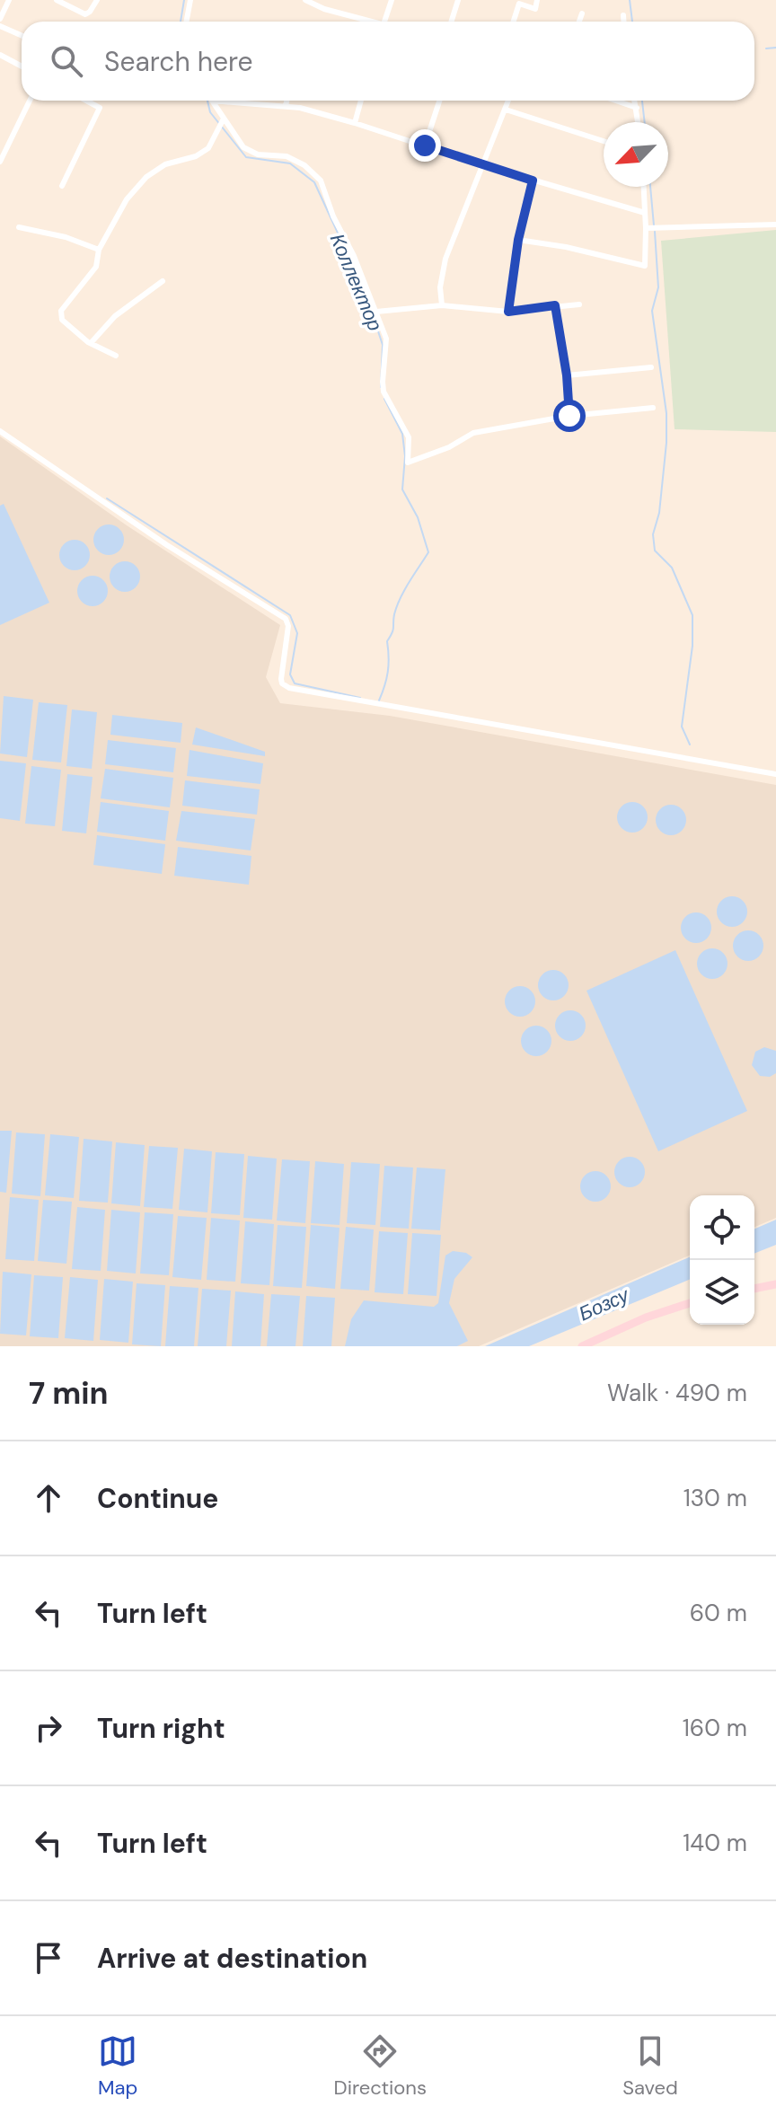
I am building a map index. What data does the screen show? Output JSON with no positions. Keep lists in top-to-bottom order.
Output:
{
  "water": ["Коллектор", "Бозсу"],
  "north": "bottom left",
  "page": {
    "search": "Search here",
    "heading": ["7 min", "Walk · 490 m"],
    "list": [
      ["Continue", "130 m"],
      ["Turn left", "60 m"],
      ["Turn right", "160 m"],
      ["Turn left", "140 m"],
      "Arrive at destination"
    ],
    "nav": ["Map", "Directions", "Saved"]
  }
}
